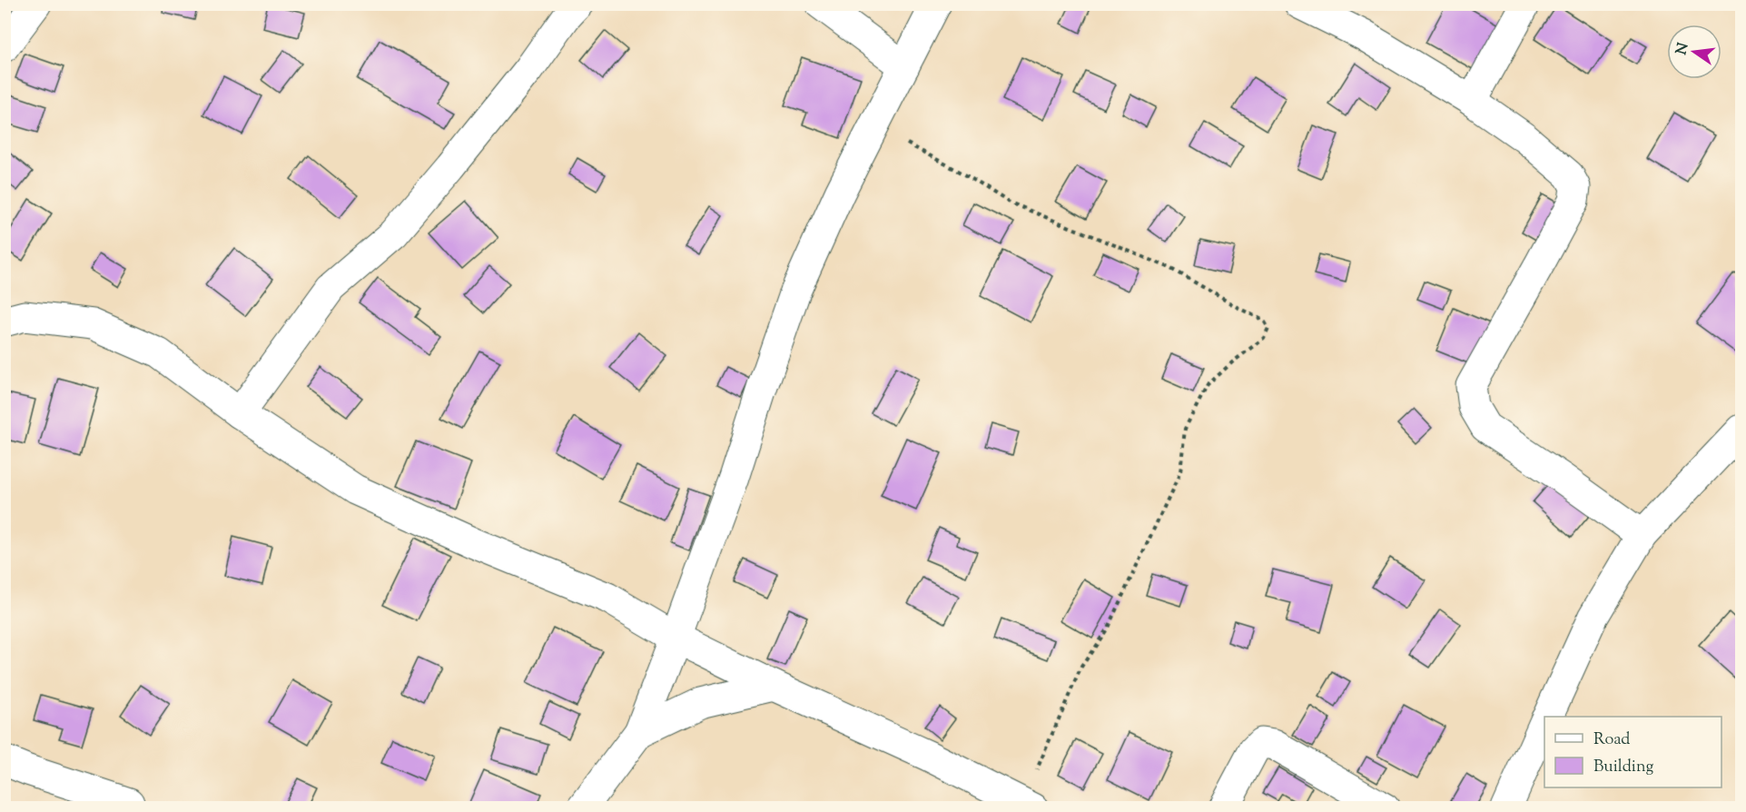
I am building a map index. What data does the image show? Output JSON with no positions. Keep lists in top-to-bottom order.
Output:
{
  "legend": ["Road", "Building"],
  "north": "left"
}
